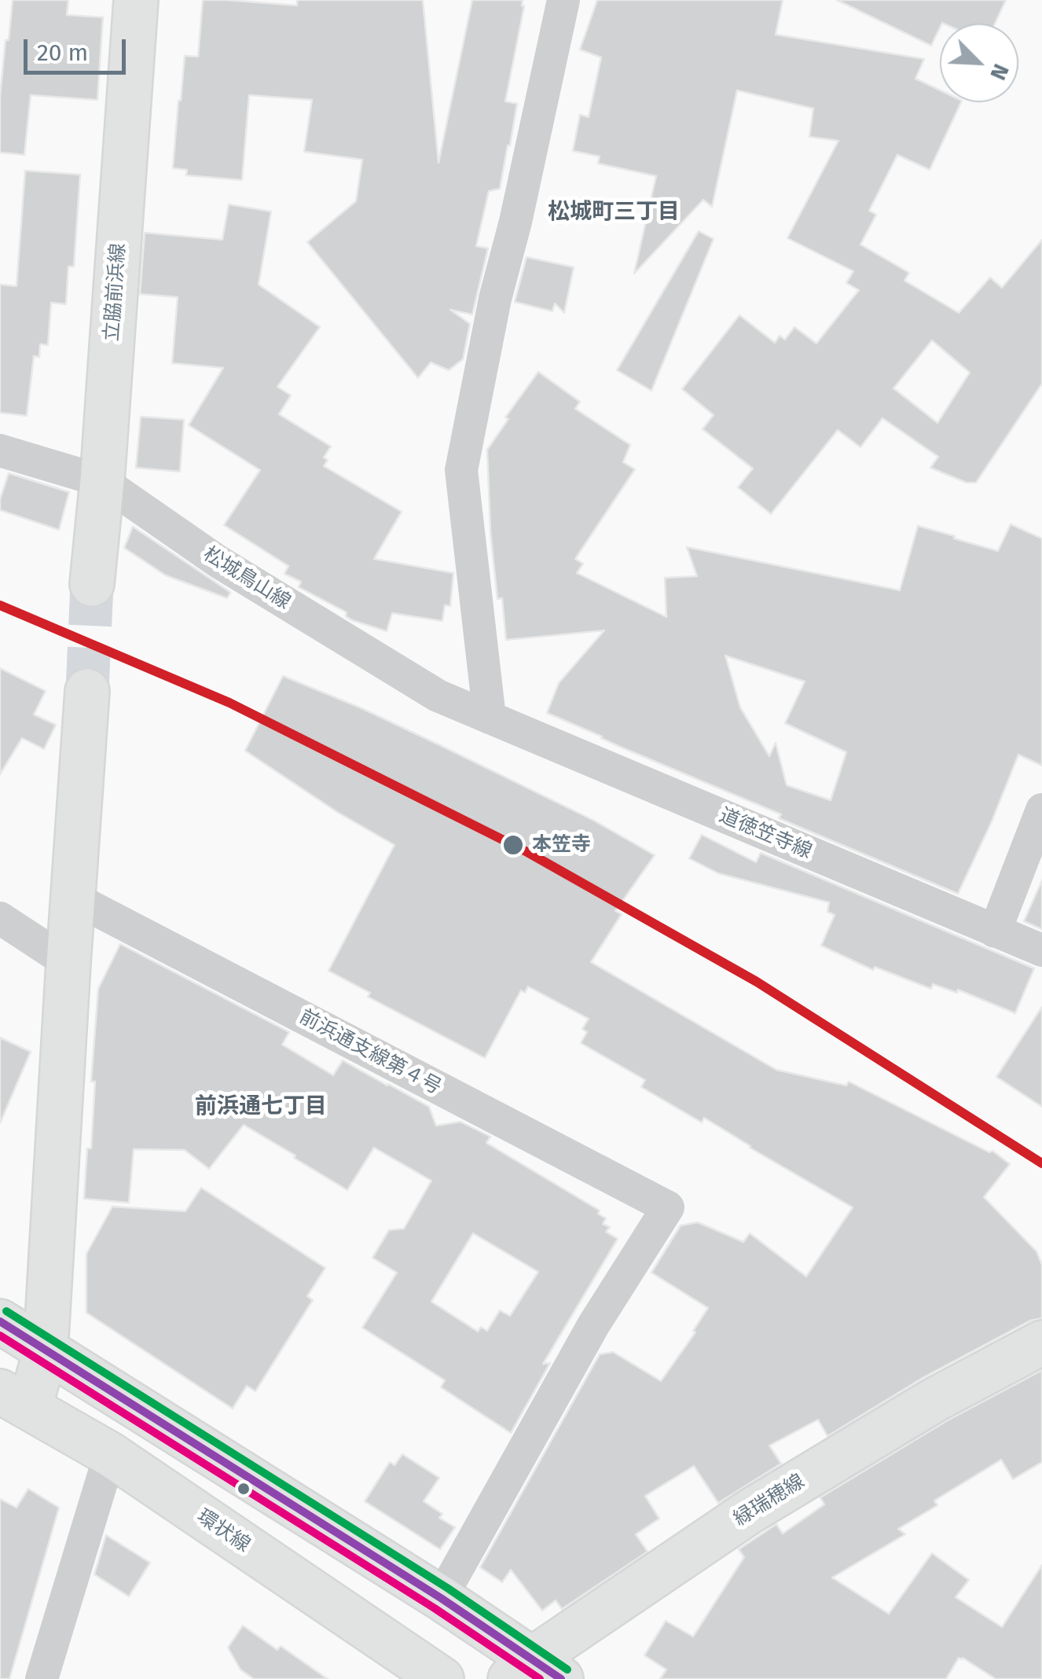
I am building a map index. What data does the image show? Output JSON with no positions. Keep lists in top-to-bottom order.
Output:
{
  "streets": {
    "main road": ["立脇前浜線", "緑瑞穂線", "環状線"],
    "street": ["松城鳥山線", "道徳笠寺線", "前浜通支線第４号"]
  },
  "crossings": [
    ["立脇前浜線", "松城鳥山線"],
    ["松城鳥山線", "道徳笠寺線"]
  ],
  "districts": ["松城町三丁目", "前浜通七丁目"],
  "places": ["本笠寺"],
  "scale_bar": "20 m",
  "north": "bottom right"
}
